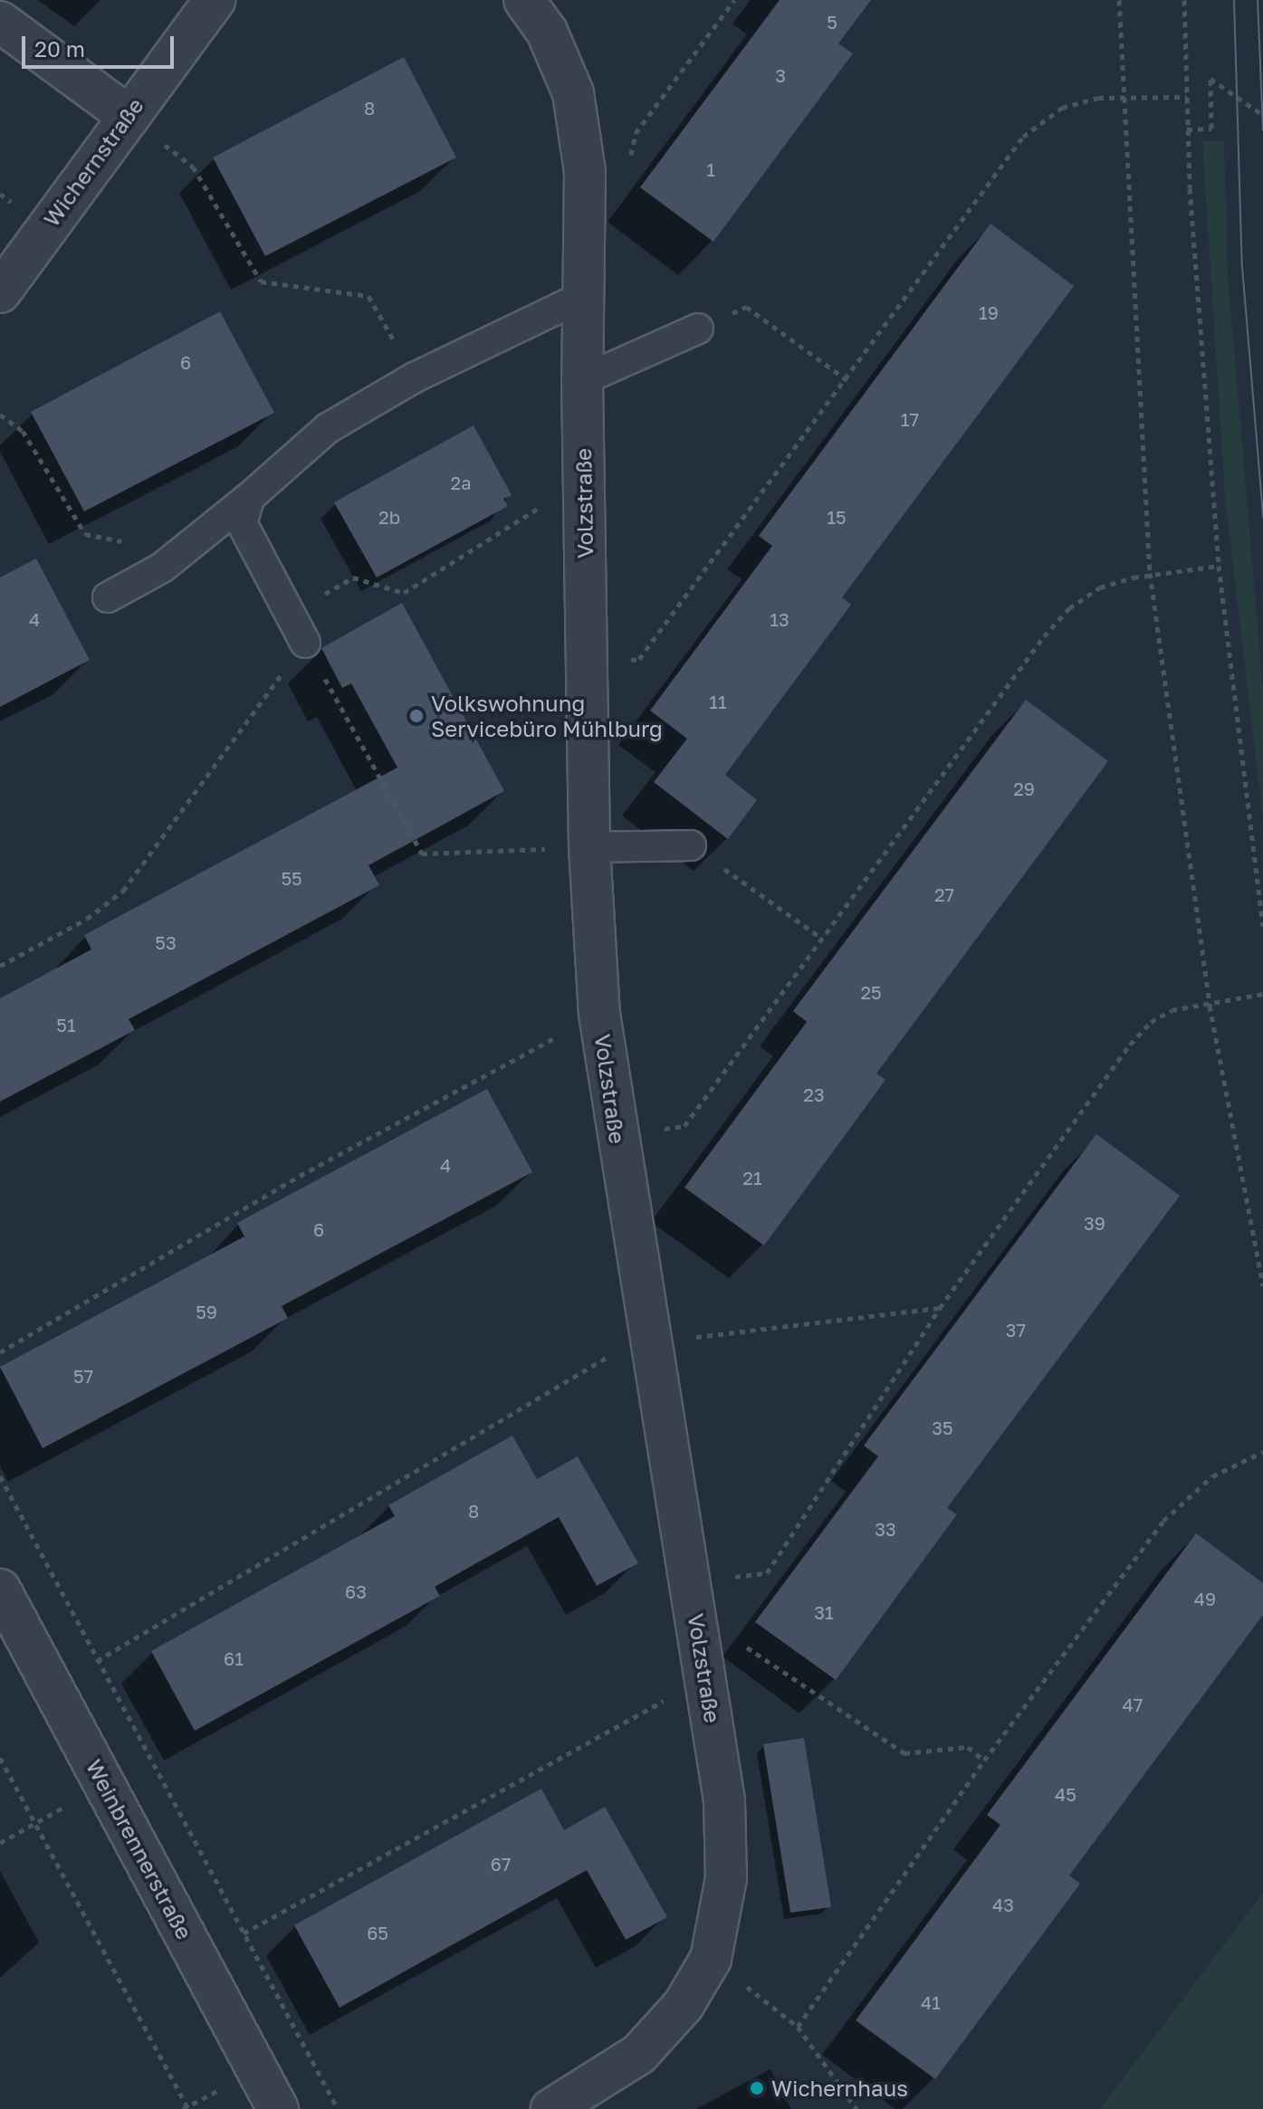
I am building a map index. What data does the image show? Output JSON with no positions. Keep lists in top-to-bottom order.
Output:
{
  "streets": {
    "street": ["Wichernstraße", "Volzstraße", "Weinbrennerstraße"]
  },
  "places": ["Volkswohnung Servicebüro Mühlburg", "Wichernhaus"],
  "house_numbers": [
    "5",
    "3",
    "8",
    "1",
    "19",
    "6",
    "17",
    "2a",
    "2b",
    "15",
    "4",
    "13",
    "11",
    "29",
    "55",
    "27",
    "53",
    "25",
    "51",
    "23",
    "4",
    "21",
    "39",
    "6",
    "59",
    "37",
    "57",
    "35",
    "8",
    "33",
    "63",
    "49",
    "31",
    "61",
    "47",
    "45",
    "67",
    "43",
    "65",
    "41"
  ],
  "scale_bar": "20 m"
}
